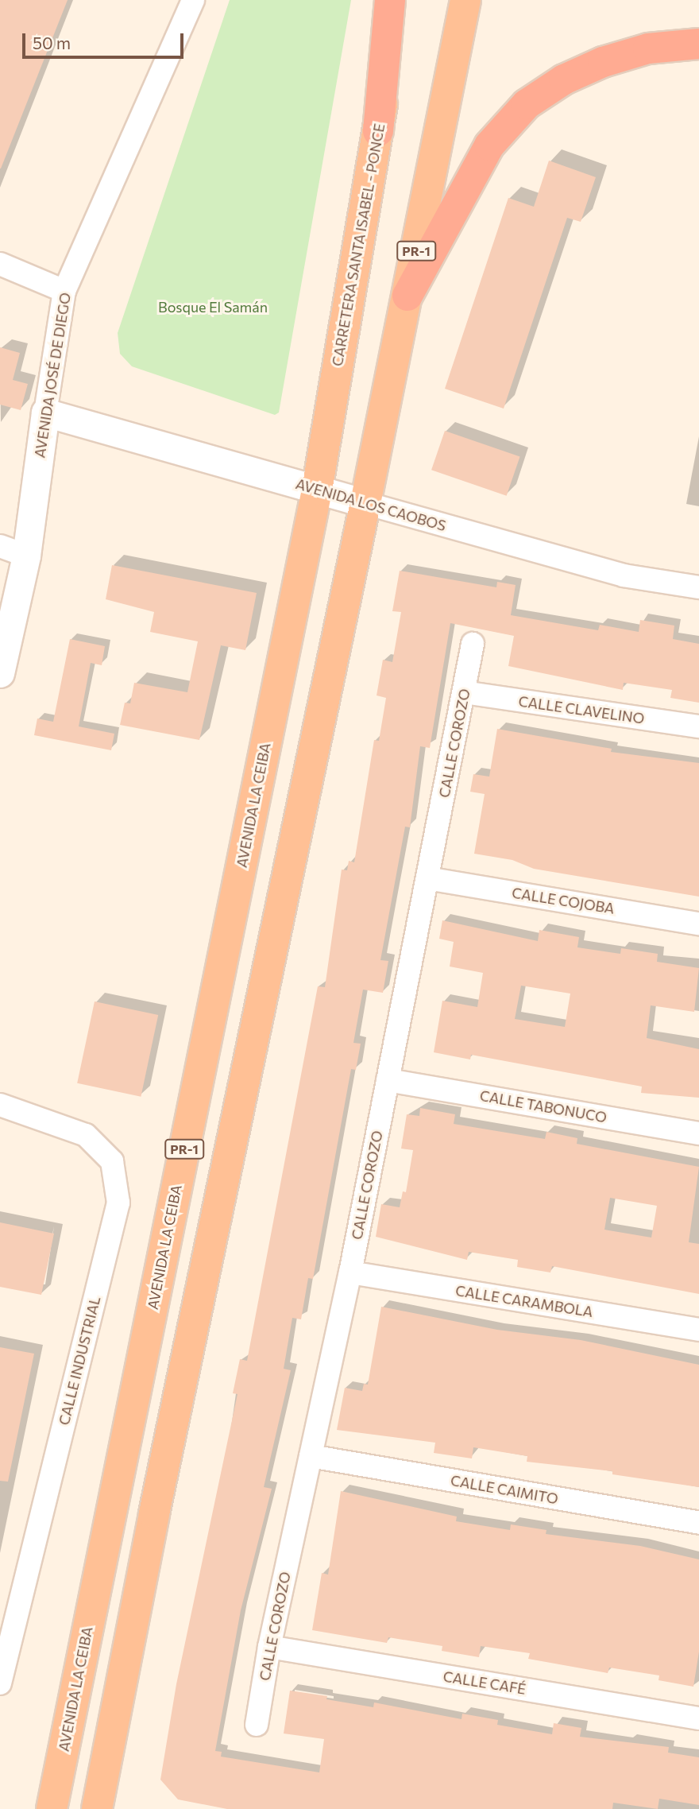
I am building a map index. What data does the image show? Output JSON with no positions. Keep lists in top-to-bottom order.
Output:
{
  "streets": {
    "highway": ["CARRETERA SANTA ISABEL - PONCE", "PR-1", "AVENIDA LA CEIBA"],
    "street": [
      "AVENIDA JOSÉ DE DIEGO",
      "AVENIDA LOS CAOBOS",
      "CALLE CLAVELINO",
      "CALLE COROZO",
      "CALLE COJOBA",
      "CALLE TABONUCO",
      "CALLE CARAMBOLA",
      "CALLE INDUSTRIAL",
      "CALLE CAIMITO",
      "CALLE CAFÉ"
    ]
  },
  "crossings": [
    ["CARRETERA SANTA ISABEL - PONCE", "AVENIDA LOS CAOBOS"],
    ["CARRETERA SANTA ISABEL - PONCE", "AVENIDA LA CEIBA"],
    ["PR-1", "AVENIDA LOS CAOBOS"],
    ["AVENIDA JOSÉ DE DIEGO", "AVENIDA LOS CAOBOS"],
    ["AVENIDA LOS CAOBOS", "AVENIDA LA CEIBA"],
    ["CALLE CLAVELINO", "CALLE COROZO"],
    ["CALLE COROZO", "CALLE COJOBA"],
    ["CALLE COROZO", "CALLE TABONUCO"],
    ["CALLE COROZO", "CALLE CARAMBOLA"],
    ["CALLE COROZO", "CALLE CAIMITO"],
    ["CALLE COROZO", "CALLE CAFÉ"]
  ],
  "parks": ["Bosque El Samán"],
  "scale_bar": "50 m"
}
